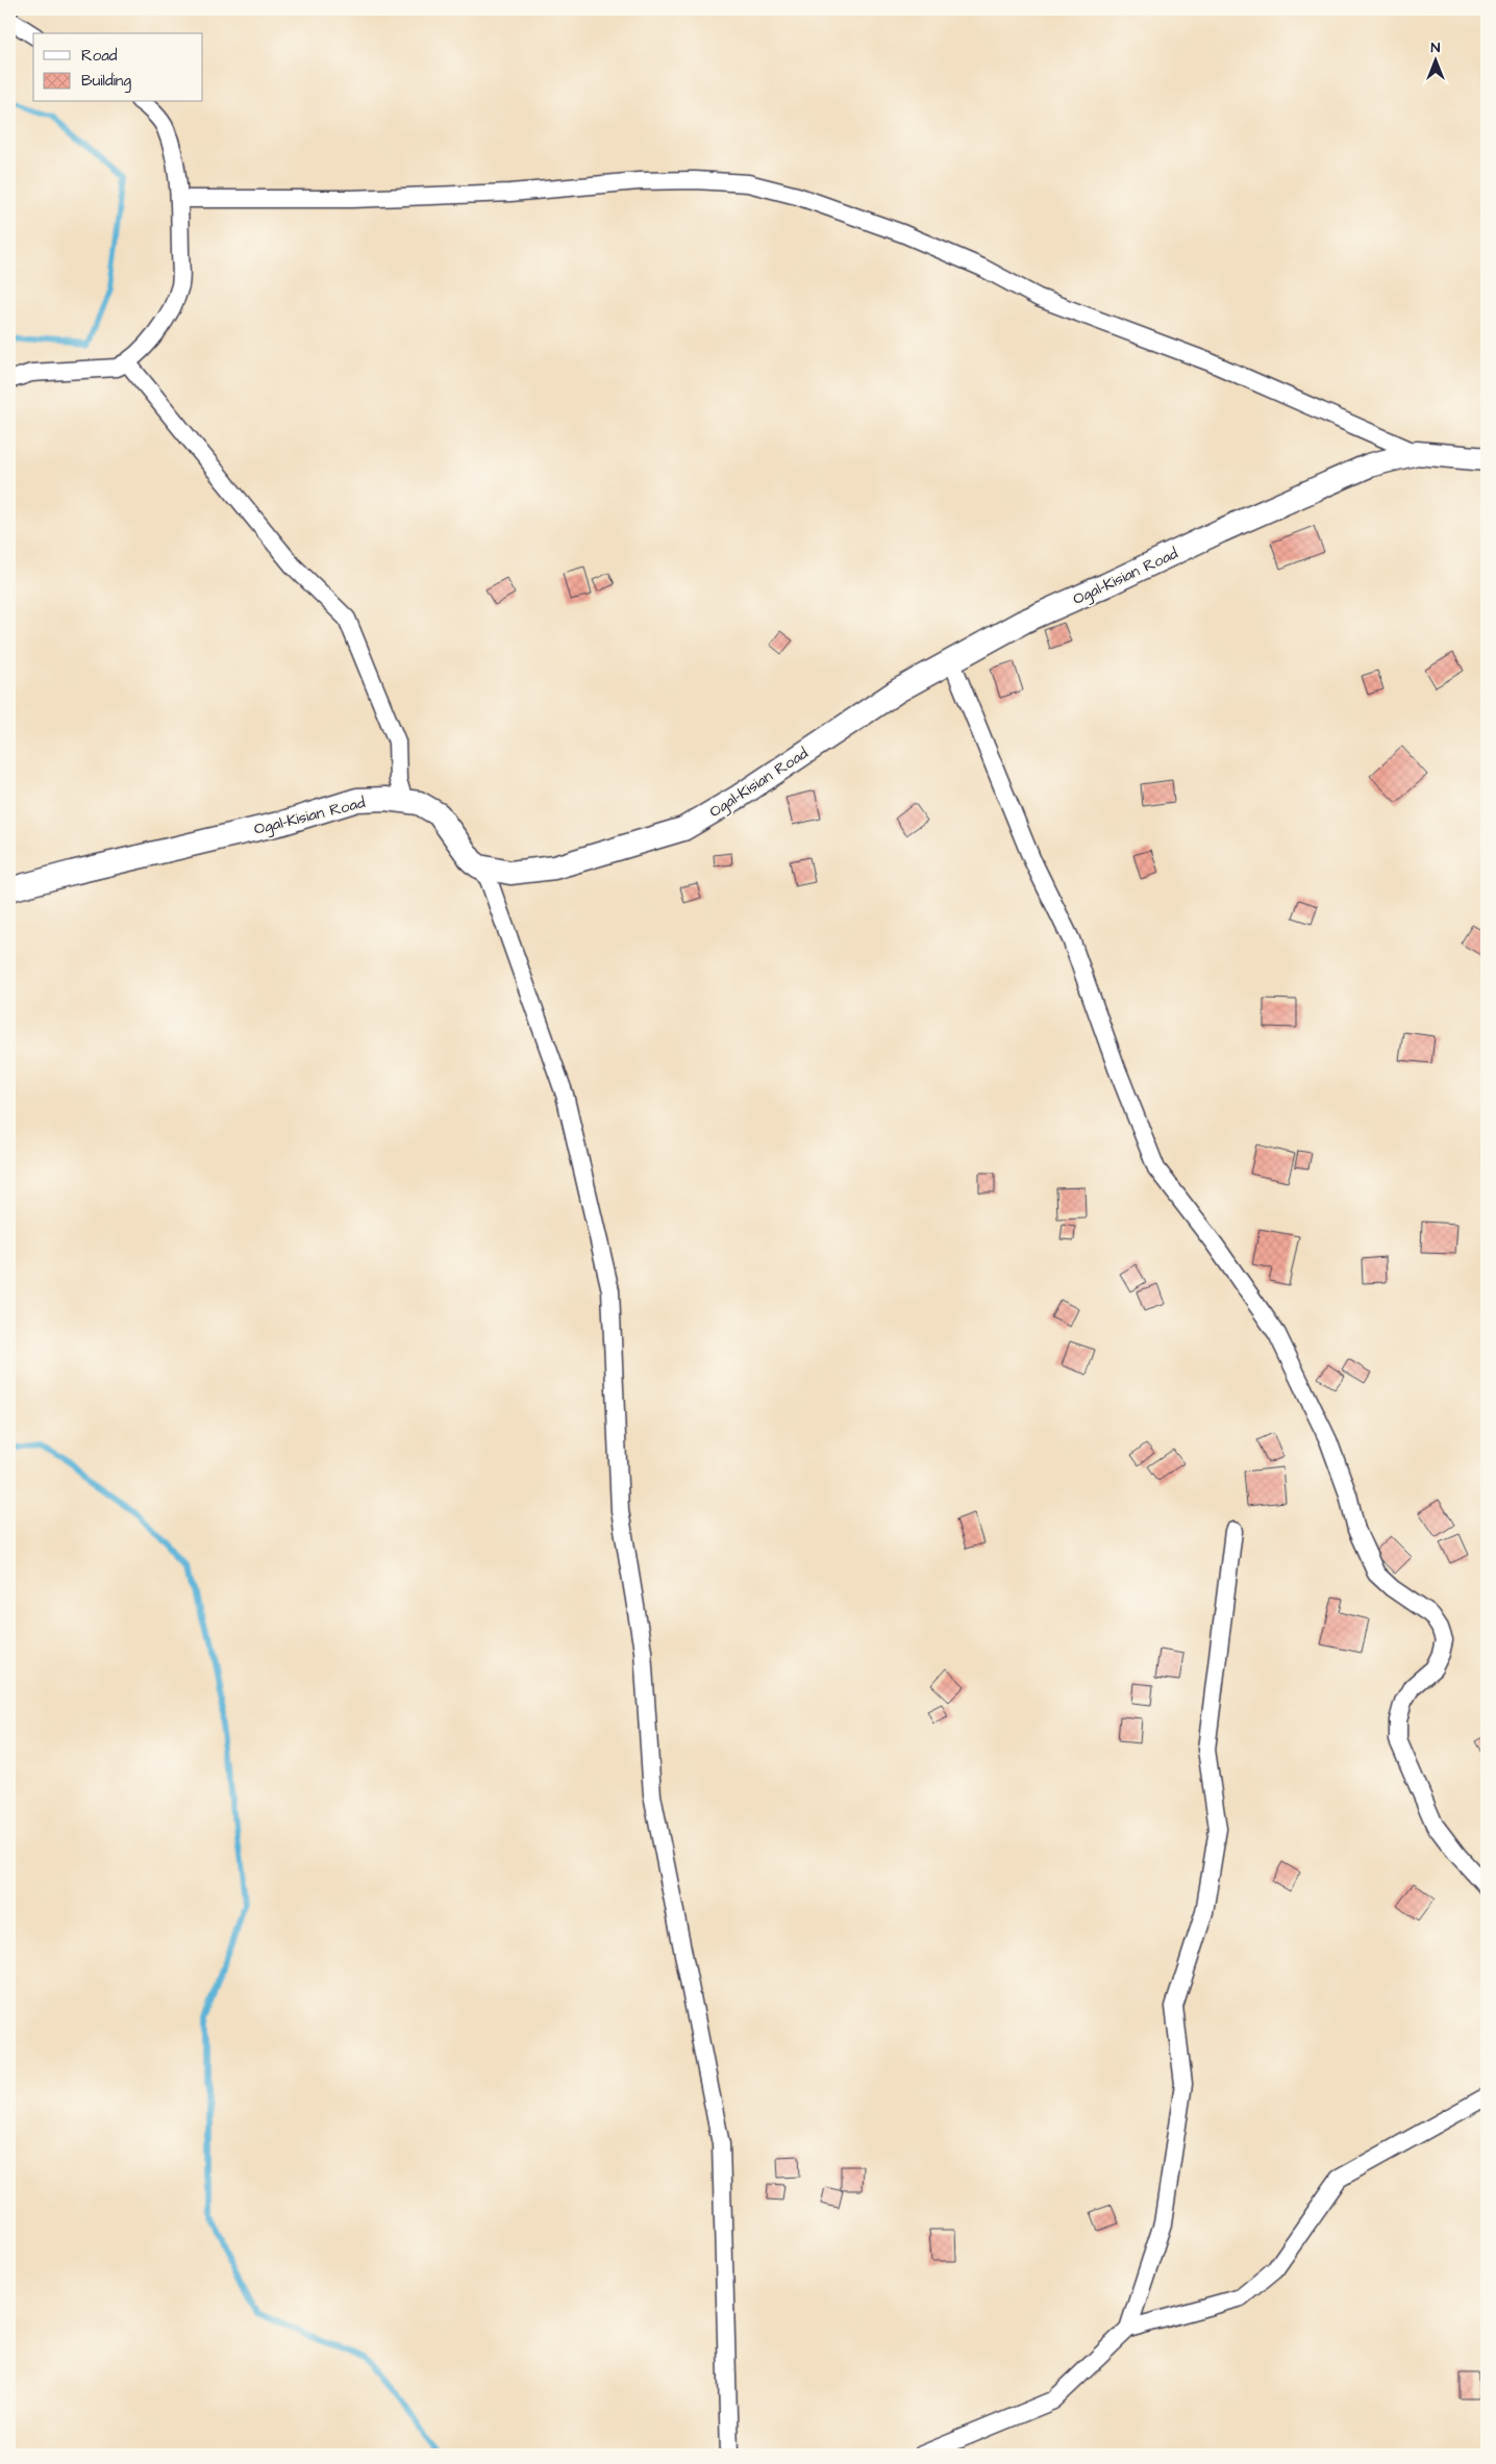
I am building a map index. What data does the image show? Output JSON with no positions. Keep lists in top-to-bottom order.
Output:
{
  "streets": {
    "main road": ["Ogal-Kisian Road"]
  },
  "legend": ["Road", "Building"],
  "north": "top"
}
